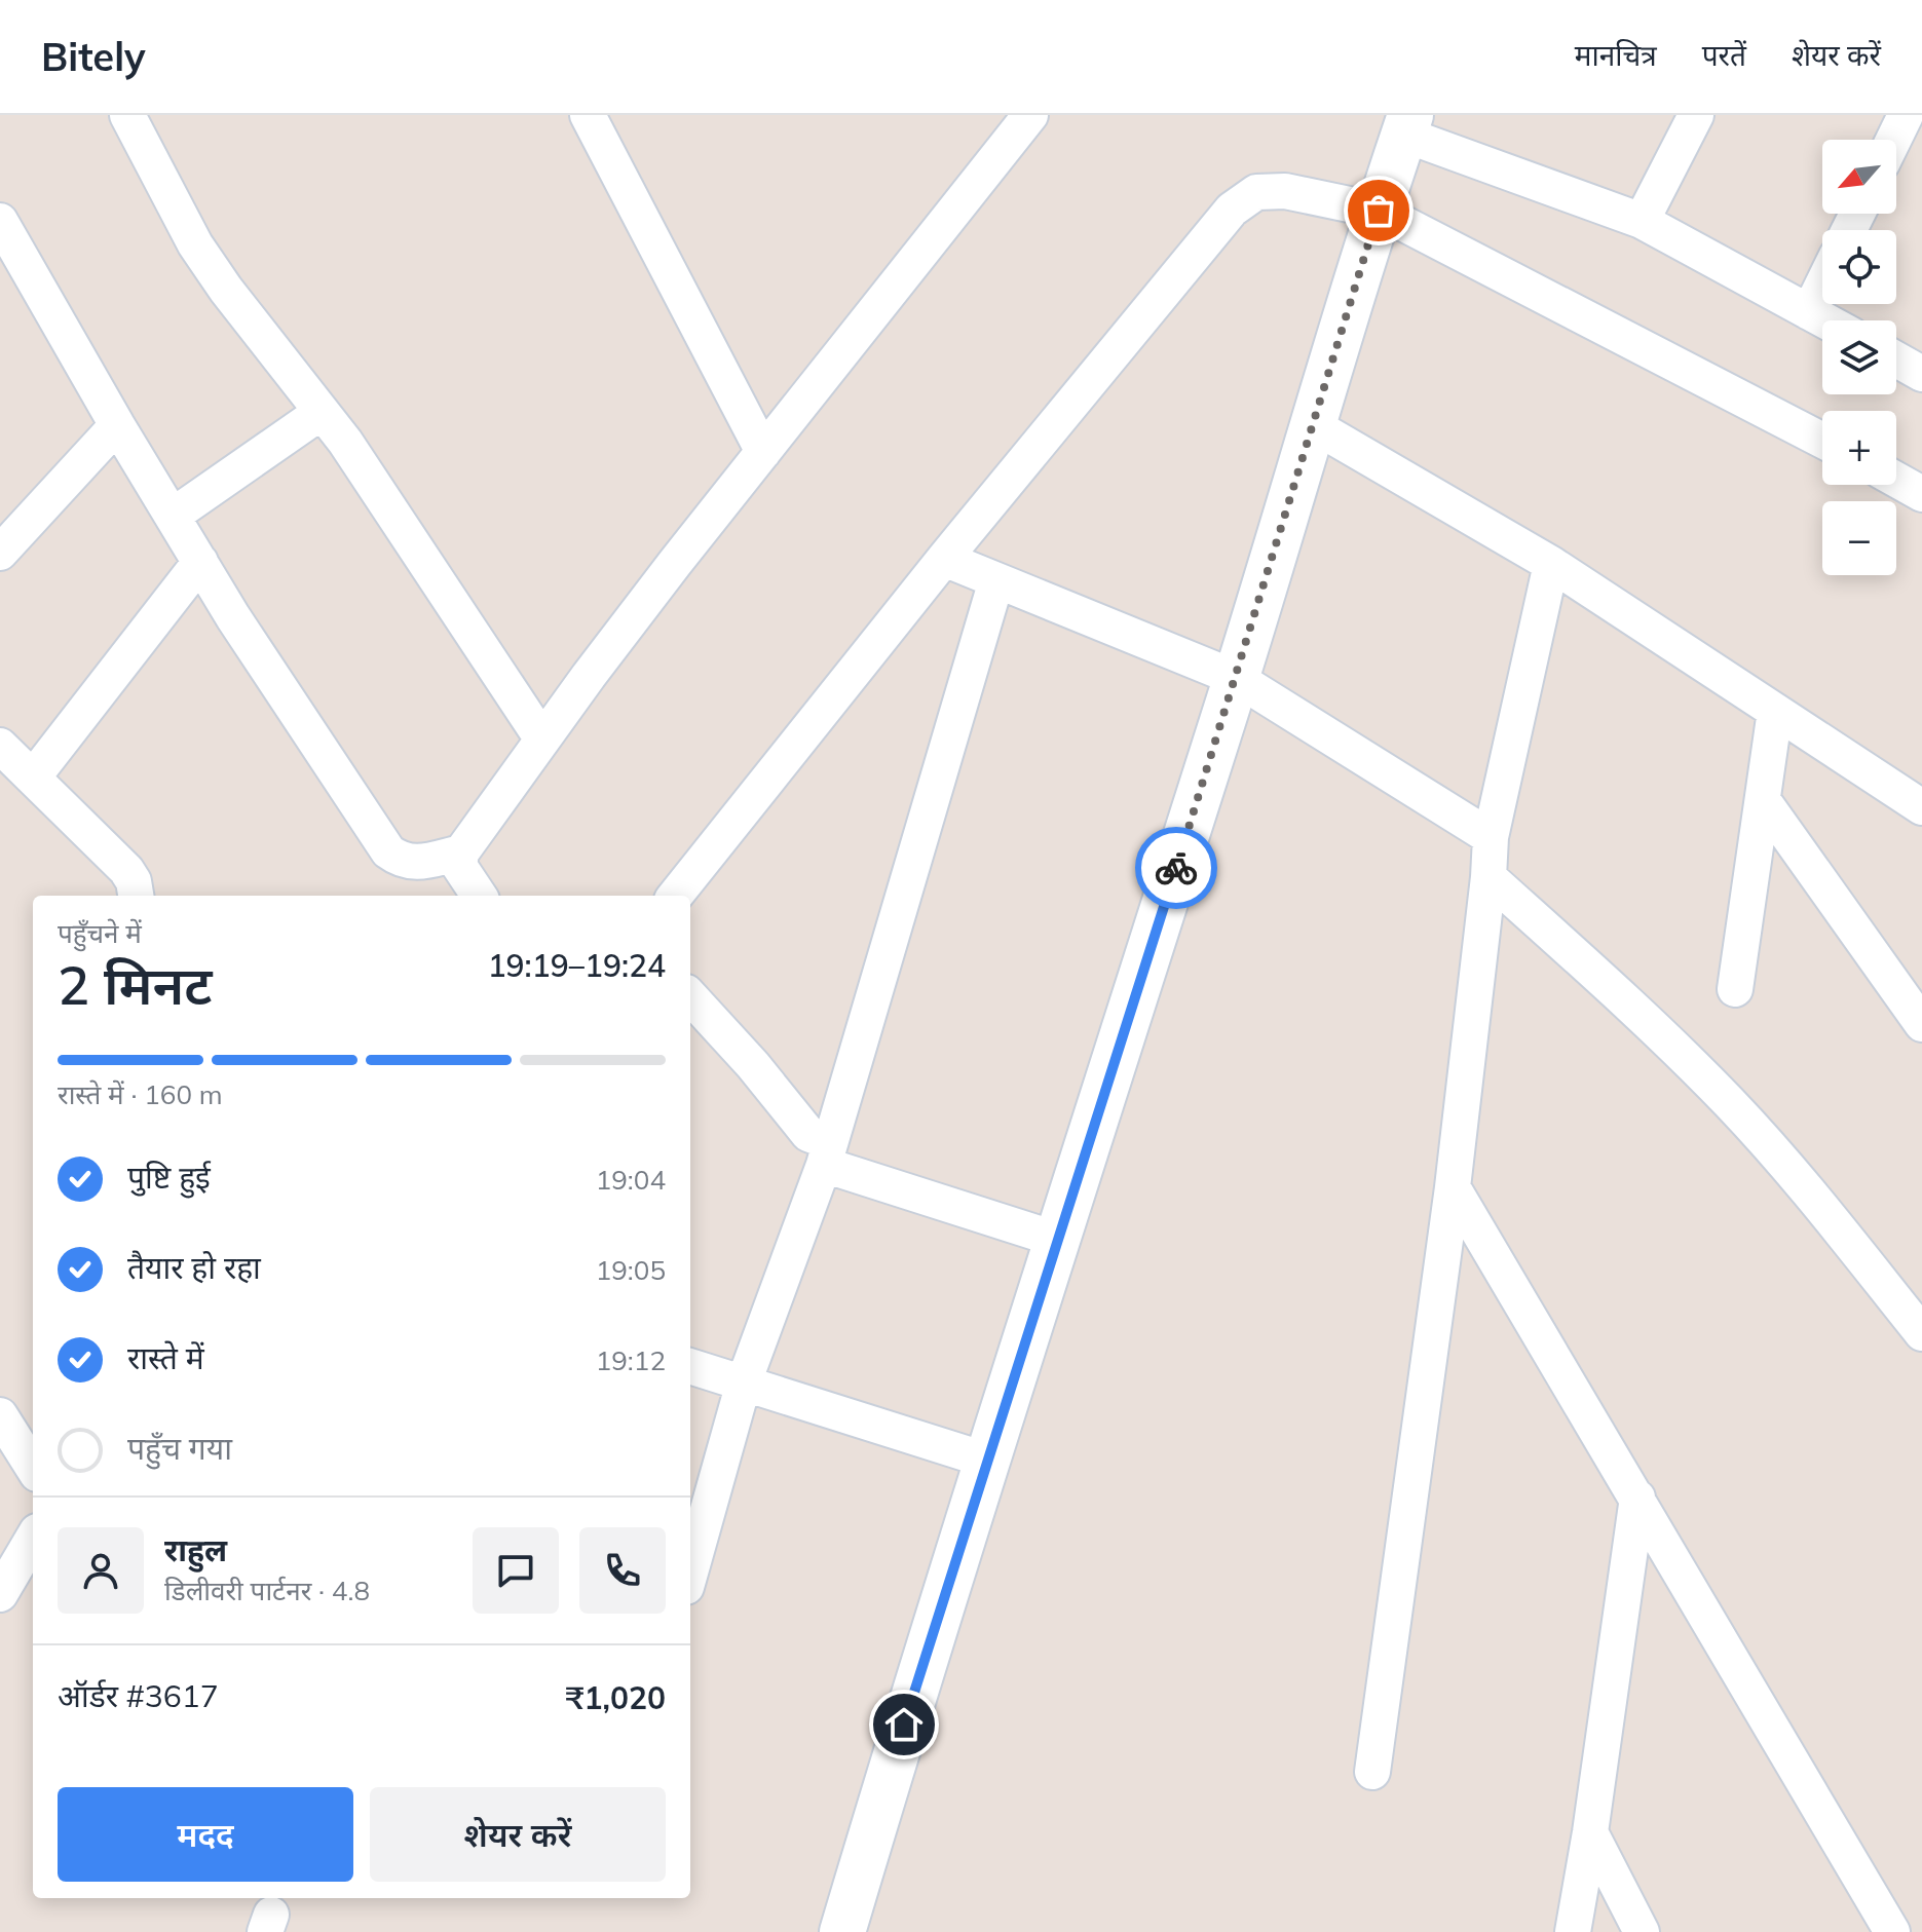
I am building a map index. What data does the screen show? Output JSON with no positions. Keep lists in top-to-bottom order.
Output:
{
  "north": "bottom left",
  "page": {
    "header": "Bitely",
    "nav": ["मानचित्र", "परतें", "शेयर करें"],
    "map_buttons": ["+", "−"],
    "heading": ["2 मिनट", "पहुँचने में", "19:19–19:24"],
    "panel": [
      "राहुल",
      "डिलीवरी पार्टनर · 4.8",
      "ऑर्डर #3617",
      "₹1,020"
    ],
    "bar": "रास्ते में · 160 m",
    "list": [
      ["पुष्टि हुई", "19:04"],
      ["तैयार हो रहा", "19:05"],
      ["रास्ते में", "19:12"],
      "पहुँच गया"
    ],
    "buttons": ["मदद", "शेयर करें"]
  }
}
